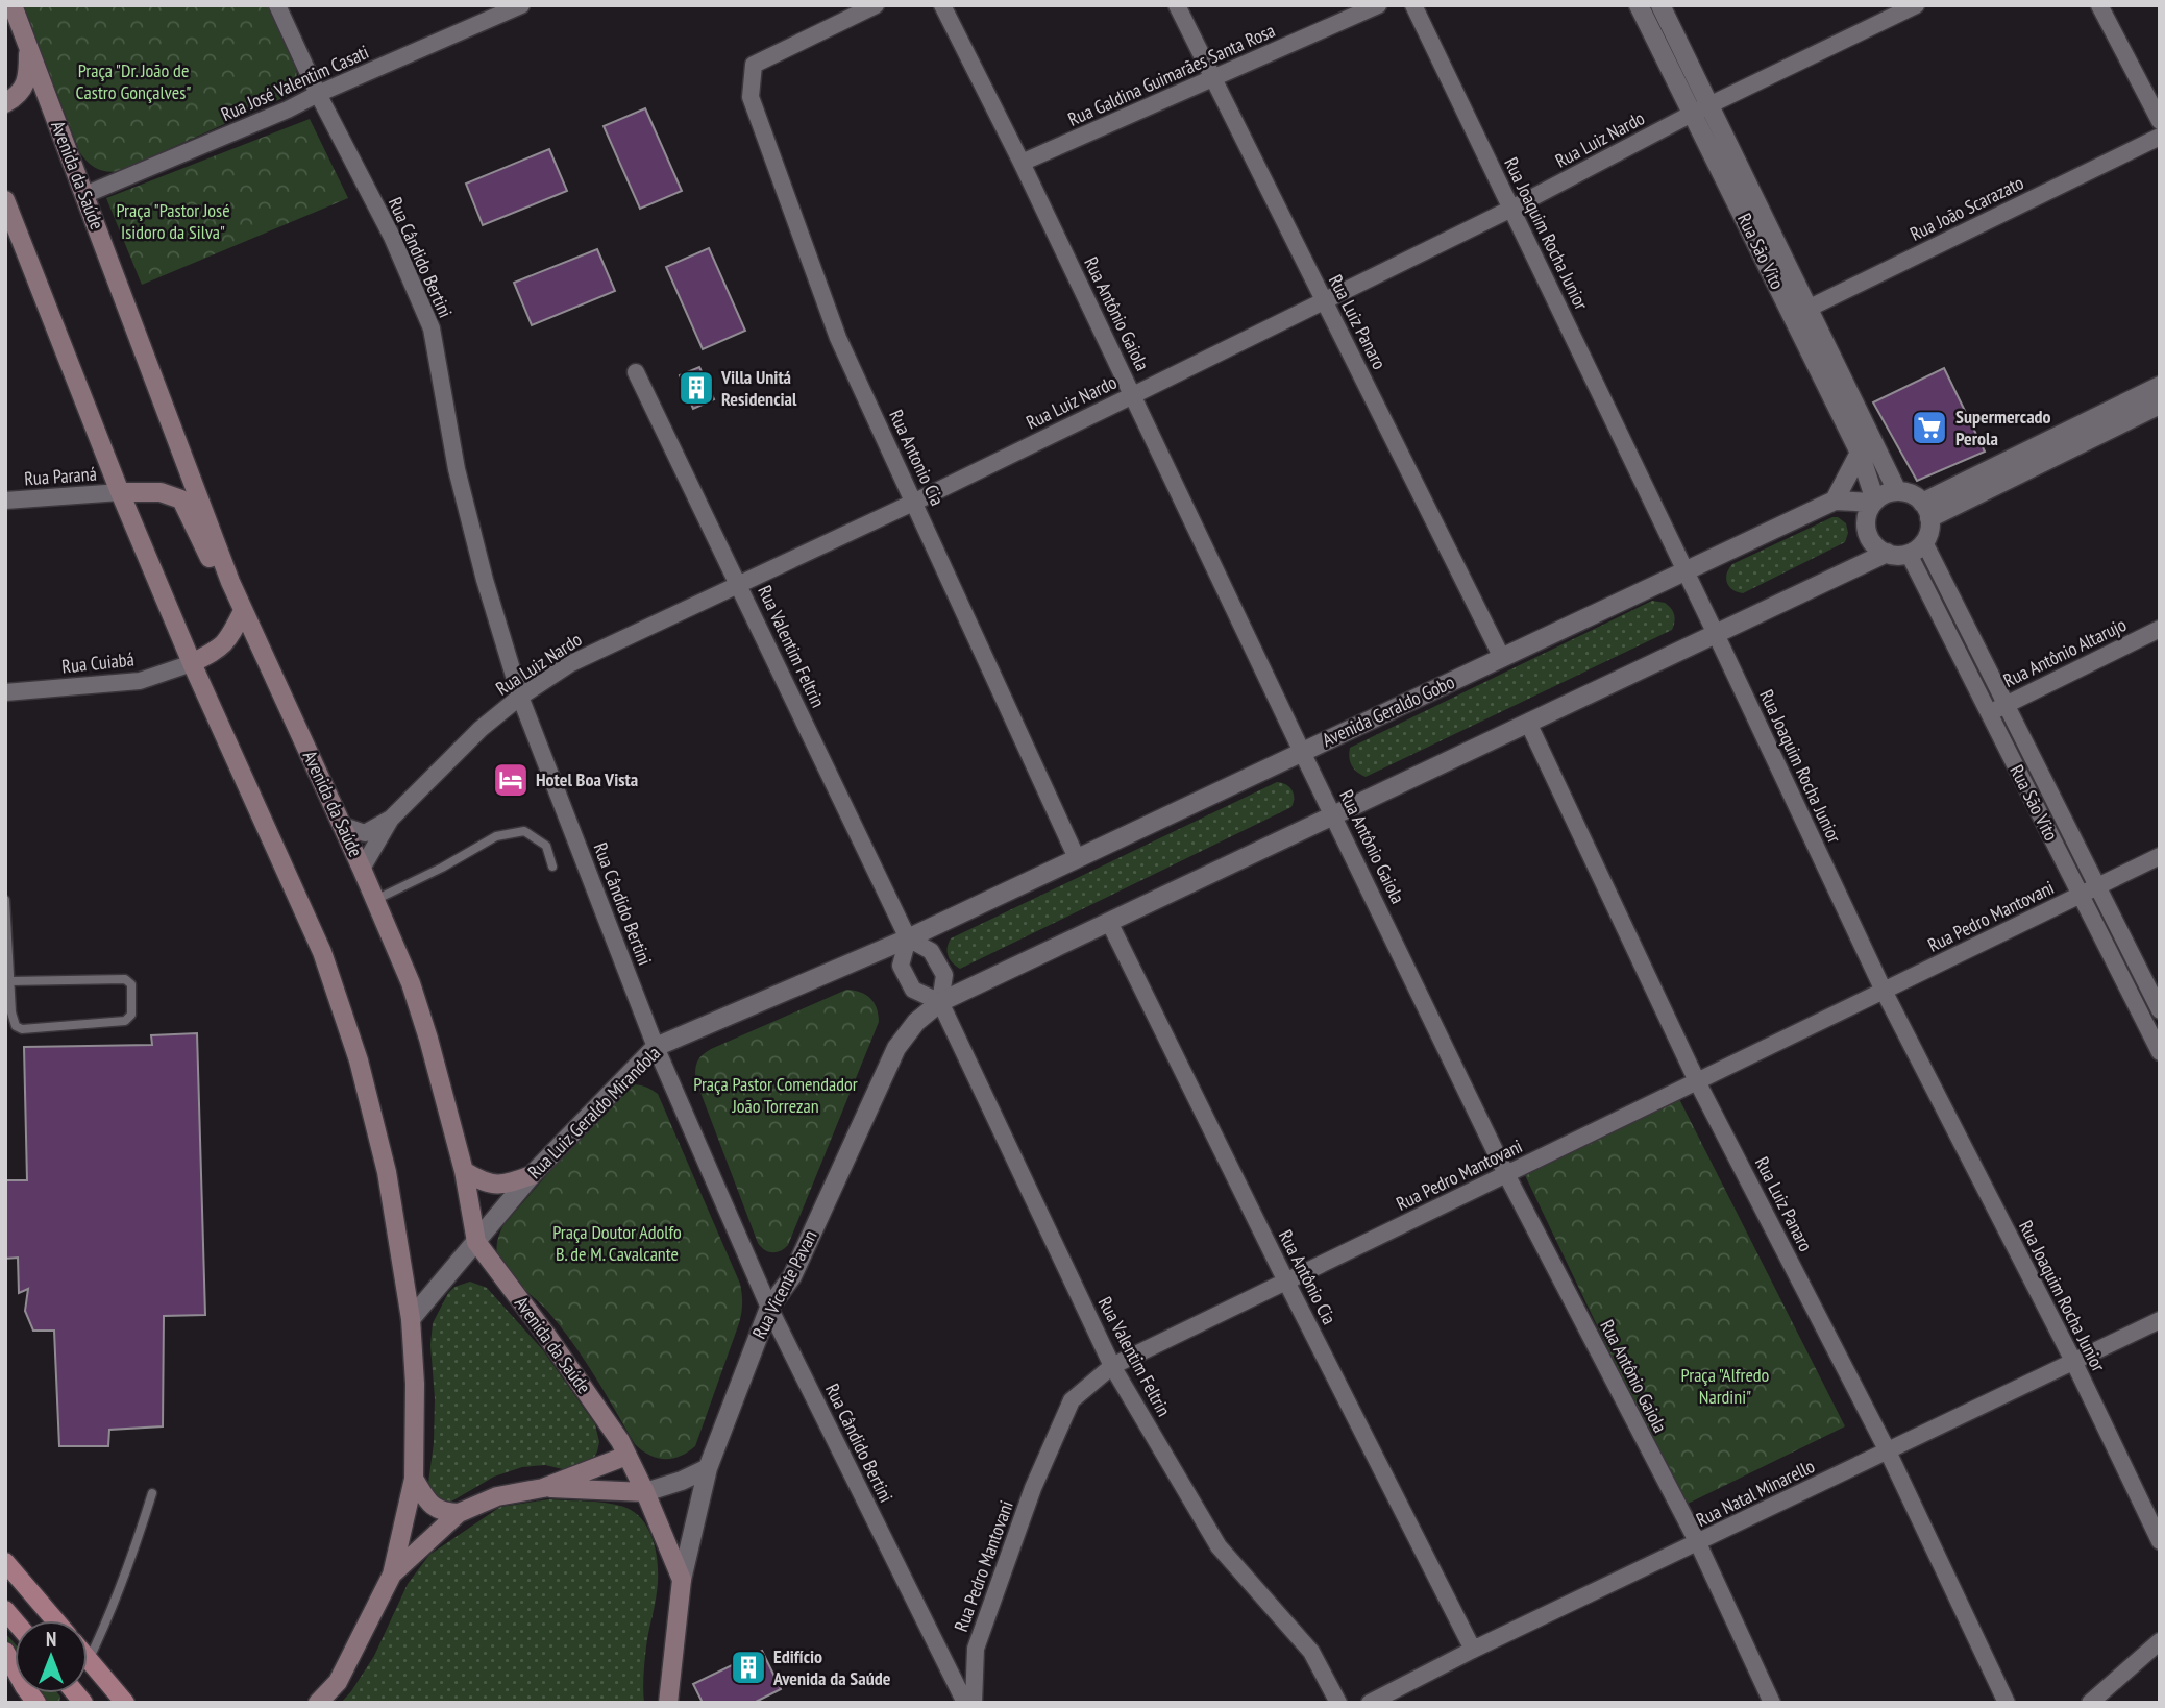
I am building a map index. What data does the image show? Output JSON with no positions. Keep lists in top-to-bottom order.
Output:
{
  "streets": {
    "main road": ["Avenida da Saúde"],
    "street": [
      "Rua Galdina Guimarães Santa Rosa",
      "Rua José Valentim Casati",
      "Rua Luiz Nardo",
      "Rua João Scarazato",
      "Rua Joaquim Rocha Junior",
      "Rua São Vito",
      "Rua Cândido Bertini",
      "Rua Antônio Gaiola",
      "Rua Luiz Panaro",
      "Rua Antonio Cia",
      "Rua Paraná",
      "Rua Valentim Feltrin",
      "Rua Antônio Altarujo",
      "Rua Cuiabá",
      "Avenida Geraldo Gobo",
      "Rua Pedro Mantovani",
      "Rua Luiz Geraldo Mirandola",
      "Rua Antônio Cia",
      "Rua Vicente Pavan",
      "Rua Natal Minarello"
    ]
  },
  "crossings": [
    ["Rua Galdina Guimarães Santa Rosa", "Rua Antônio Gaiola"],
    ["Rua Galdina Guimarães Santa Rosa", "Rua Luiz Panaro"],
    ["Rua José Valentim Casati", "Avenida da Saúde"],
    ["Rua José Valentim Casati", "Rua Cândido Bertini"],
    ["Rua Luiz Nardo", "Avenida da Saúde"],
    ["Rua Luiz Nardo", "Rua Joaquim Rocha Junior"],
    ["Rua Luiz Nardo", "Rua São Vito"],
    ["Rua Luiz Nardo", "Rua Cândido Bertini"],
    ["Rua Luiz Nardo", "Rua Antônio Gaiola"],
    ["Rua Luiz Nardo", "Rua Luiz Panaro"],
    ["Rua Luiz Nardo", "Rua Antonio Cia"],
    ["Rua Luiz Nardo", "Rua Valentim Feltrin"],
    ["Avenida da Saúde", "Rua Luiz Geraldo Mirandola"],
    ["Avenida da Saúde", "Rua Vicente Pavan"],
    ["Rua João Scarazato", "Rua São Vito"],
    ["Rua Joaquim Rocha Junior", "Avenida Geraldo Gobo"],
    ["Rua Joaquim Rocha Junior", "Rua Pedro Mantovani"],
    ["Rua Joaquim Rocha Junior", "Rua Natal Minarello"],
    ["Rua São Vito", "Rua Antônio Altarujo"],
    ["Rua São Vito", "Avenida Geraldo Gobo"],
    ["Rua São Vito", "Rua Pedro Mantovani"],
    ["Rua Cândido Bertini", "Rua Luiz Geraldo Mirandola"],
    ["Rua Cândido Bertini", "Rua Vicente Pavan"],
    ["Rua Antônio Gaiola", "Avenida Geraldo Gobo"],
    ["Rua Antônio Gaiola", "Rua Pedro Mantovani"],
    ["Rua Antônio Gaiola", "Rua Natal Minarello"],
    ["Rua Luiz Panaro", "Avenida Geraldo Gobo"],
    ["Rua Luiz Panaro", "Rua Pedro Mantovani"],
    ["Rua Luiz Panaro", "Rua Natal Minarello"],
    ["Rua Antonio Cia", "Avenida Geraldo Gobo"],
    ["Rua Valentim Feltrin", "Avenida Geraldo Gobo"],
    ["Rua Valentim Feltrin", "Rua Pedro Mantovani"],
    ["Rua Valentim Feltrin", "Rua Luiz Geraldo Mirandola"],
    ["Rua Valentim Feltrin", "Rua Vicente Pavan"],
    ["Avenida Geraldo Gobo", "Rua Luiz Geraldo Mirandola"],
    ["Rua Pedro Mantovani", "Rua Antônio Cia"],
    ["Rua Antônio Cia", "Rua Natal Minarello"]
  ],
  "parks": [
    "Praça \"Dr. João de Castro Gonçalves\"",
    "Praça \"Pastor José Isidoro da Silva\"",
    "Praça Pastor Comendador João Torrezan",
    "Praça Doutor Adolfo B. de M. Cavalcante",
    "Praça \"Alfredo Nardini\""
  ],
  "places": {
    "building": ["Villa Unitá Residencial", "Edifício Avenida da Saúde"],
    "supermarket": ["Supermercado Perola"],
    "hotel": ["Hotel Boa Vista"]
  },
  "north": "top"
}
